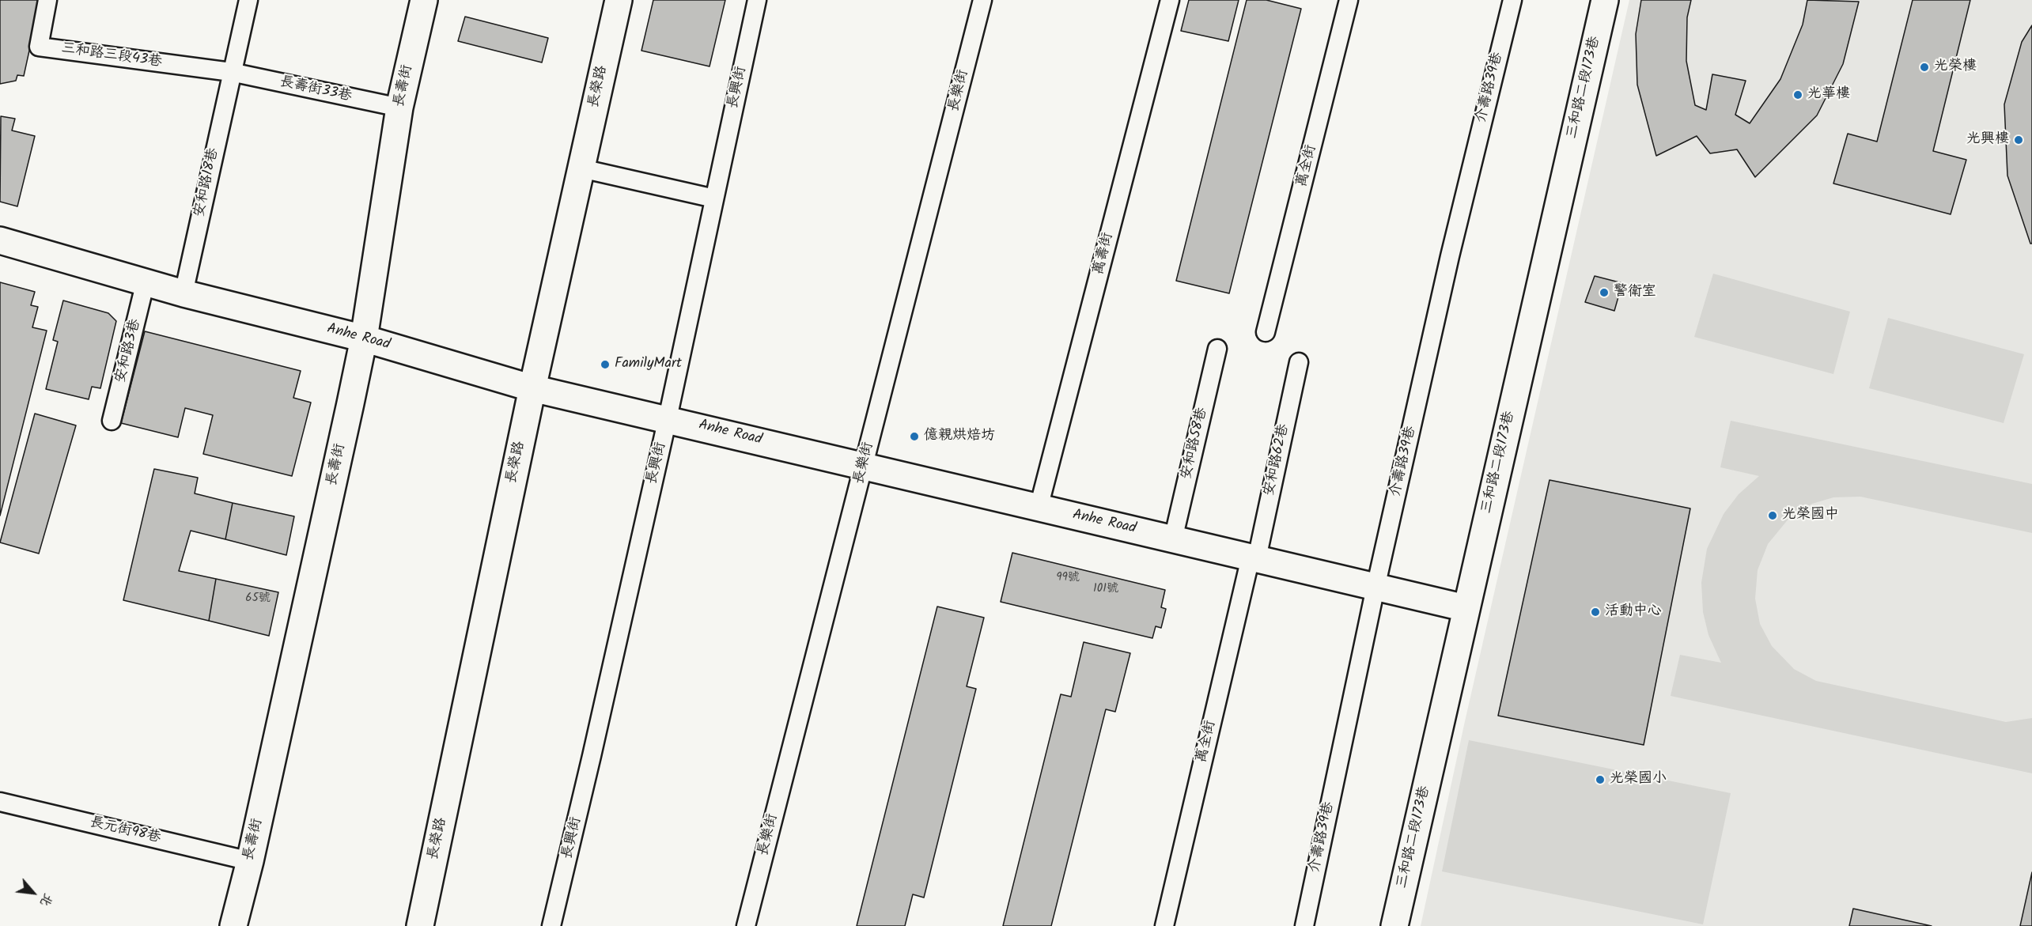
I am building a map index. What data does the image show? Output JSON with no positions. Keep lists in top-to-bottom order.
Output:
{
  "streets": {
    "street": [
      "長壽街",
      "長榮路",
      "三和路二段173巷",
      "Anhe Road"
    ],
    "lane": [
      "三和路三段43巷",
      "長興街",
      "介壽路39巷",
      "長壽街33巷",
      "長樂街",
      "萬全街",
      "安和路18巷",
      "萬壽街",
      "安和路3巷",
      "安和路58巷",
      "安和路62巷",
      "長元街98巷"
    ]
  },
  "crossings": [
    ["三和路三段43巷", "長壽街33巷"],
    ["三和路三段43巷", "安和路18巷"],
    ["長壽街", "長壽街33巷"],
    ["長壽街", "Anhe Road"],
    ["長壽街", "長元街98巷"],
    ["長榮路", "Anhe Road"],
    ["長興街", "Anhe Road"],
    ["介壽路39巷", "Anhe Road"],
    ["三和路二段173巷", "Anhe Road"],
    ["長壽街33巷", "安和路18巷"],
    ["長樂街", "Anhe Road"],
    ["萬全街", "Anhe Road"],
    ["萬全街", "安和路62巷"],
    ["安和路18巷", "Anhe Road"],
    ["萬壽街", "Anhe Road"],
    ["Anhe Road", "安和路3巷"],
    ["Anhe Road", "安和路58巷"],
    ["Anhe Road", "安和路62巷"]
  ],
  "places": [
    "光榮樓",
    "光華樓",
    "光興樓",
    "警衛室",
    "FamilyMart",
    "億親烘焙坊",
    "光榮國中",
    "活動中心",
    "光榮國小"
  ],
  "house_numbers": ["99號", "101號", "65號"],
  "north": "bottom right"
}
